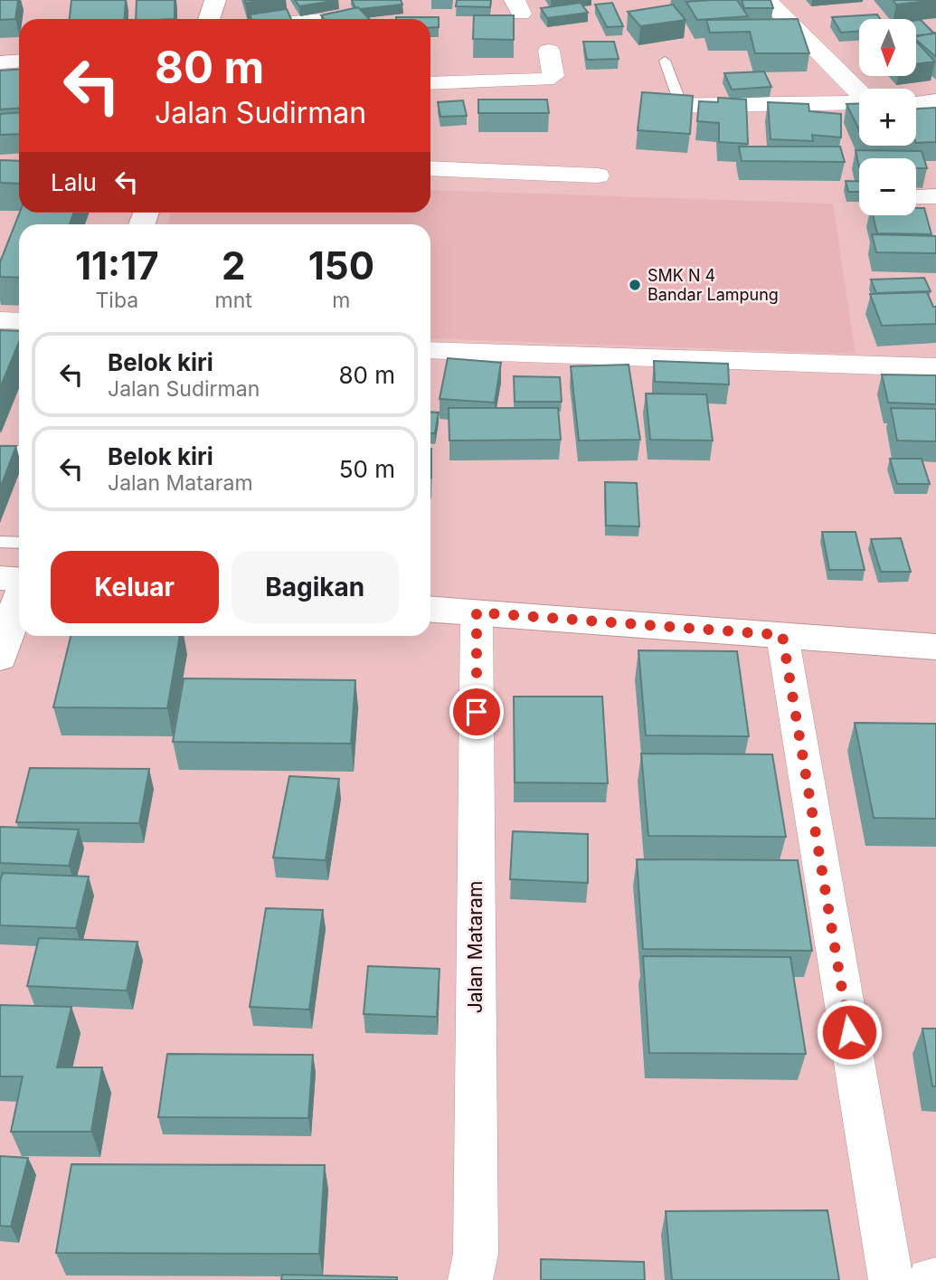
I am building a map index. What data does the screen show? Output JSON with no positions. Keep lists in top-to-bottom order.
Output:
{
  "streets": {
    "street": ["Jalan Mataram"]
  },
  "places": ["SMK N 4 Bandar Lampung"],
  "north": "bottom",
  "page": {
    "map_buttons": ["+", "−"],
    "turn": ["80 m", "Jalan Sudirman"],
    "then": "Lalu",
    "eta": [
      "11:17",
      "Tiba",
      "2",
      "mnt",
      "150",
      "m"
    ],
    "list": [
      {
        "name": "Belok kiri",
        "note": "Jalan Sudirman",
        "value": "80 m"
      },
      {
        "name": "Belok kiri",
        "note": "Jalan Mataram",
        "value": "50 m"
      }
    ],
    "buttons": ["Keluar", "Bagikan"]
  }
}
